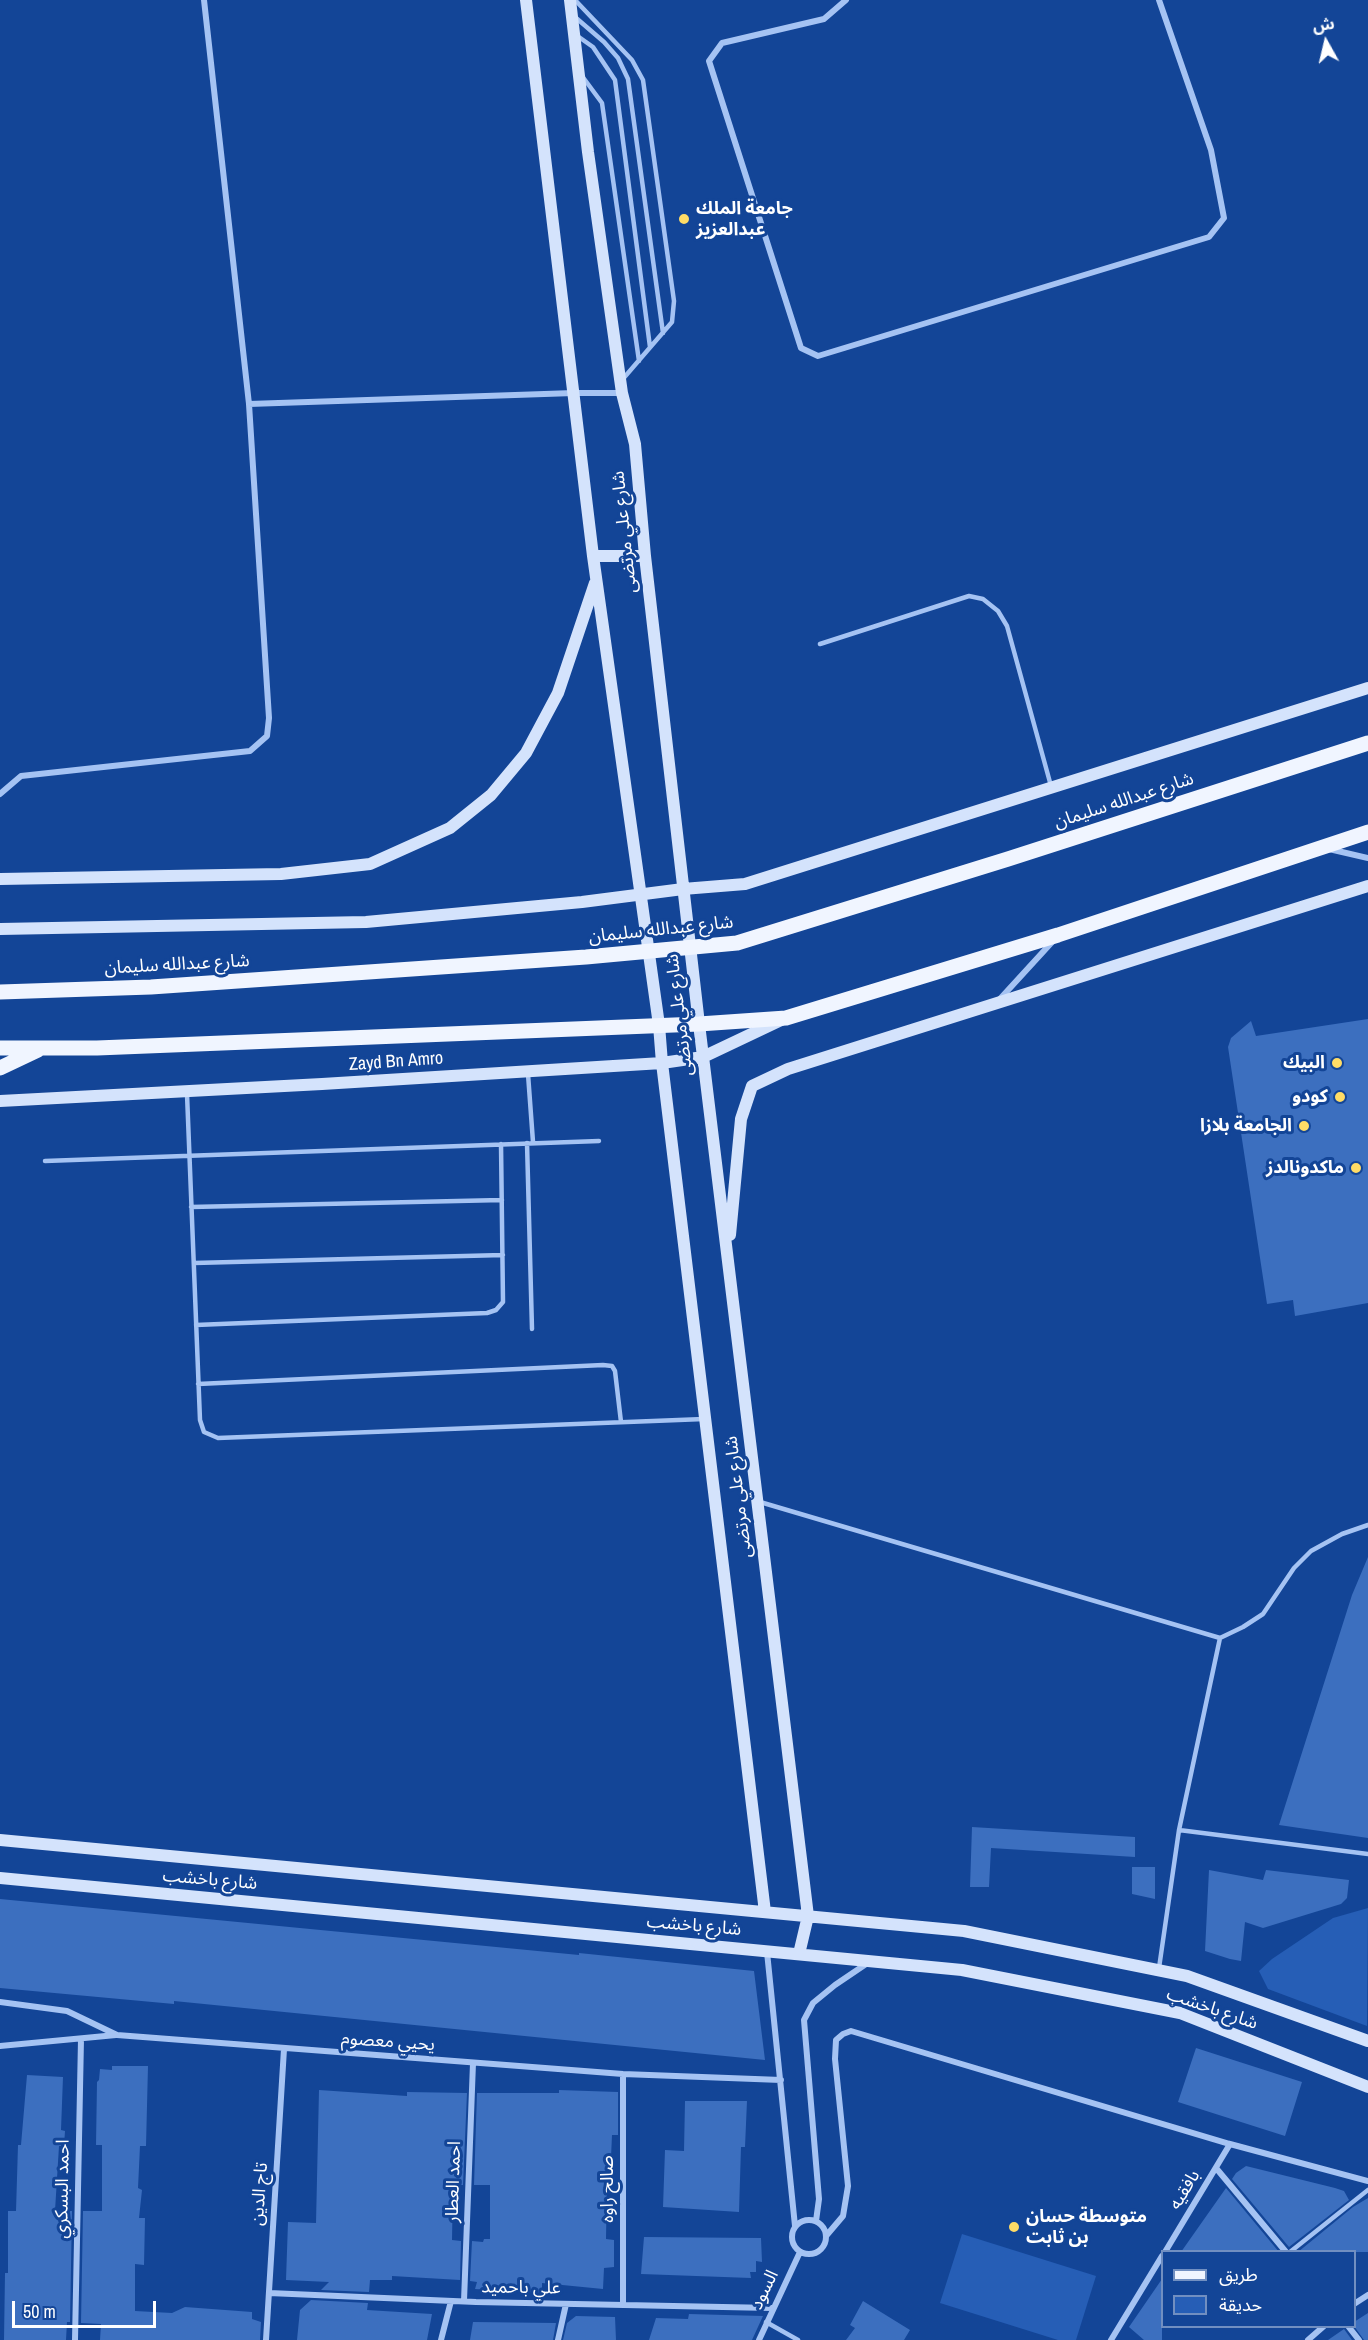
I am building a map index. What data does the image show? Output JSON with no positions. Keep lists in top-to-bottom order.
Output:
{
  "streets": {
    "main road": [
      "شارع علي مرتضى",
      "شارع عبدالله سليمان",
      "Zayd Bn Amro",
      "شارع باخشب"
    ],
    "street": [
      "يحيي معصوم",
      "احمد العطار",
      "احمد البسكري",
      "صالح راوه",
      "بافقيه",
      "تاج الدين",
      "علي باحميد",
      "السود"
    ]
  },
  "crossings": [
    ["شارع علي مرتضى", "شارع عبدالله سليمان"],
    ["شارع علي مرتضى", "Zayd Bn Amro"],
    ["شارع علي مرتضى", "شارع باخشب"],
    ["يحيي معصوم", "احمد العطار"],
    ["يحيي معصوم", "صالح راوه"],
    ["يحيي معصوم", "تاج الدين"],
    ["احمد العطار", "علي باحميد"],
    ["صالح راوه", "علي باحميد"],
    ["تاج الدين", "علي باحميد"],
    ["علي باحميد", "السود"]
  ],
  "places": [
    "جامعة الملك عبدالعزيز",
    "البيك",
    "كودو",
    "الجامعة بلازا",
    "ماكدونالدز",
    "متوسطة حسان بن ثابت"
  ],
  "legend": ["طريق", "حديقة"],
  "scale_bar": "50 m",
  "north": "top"
}
